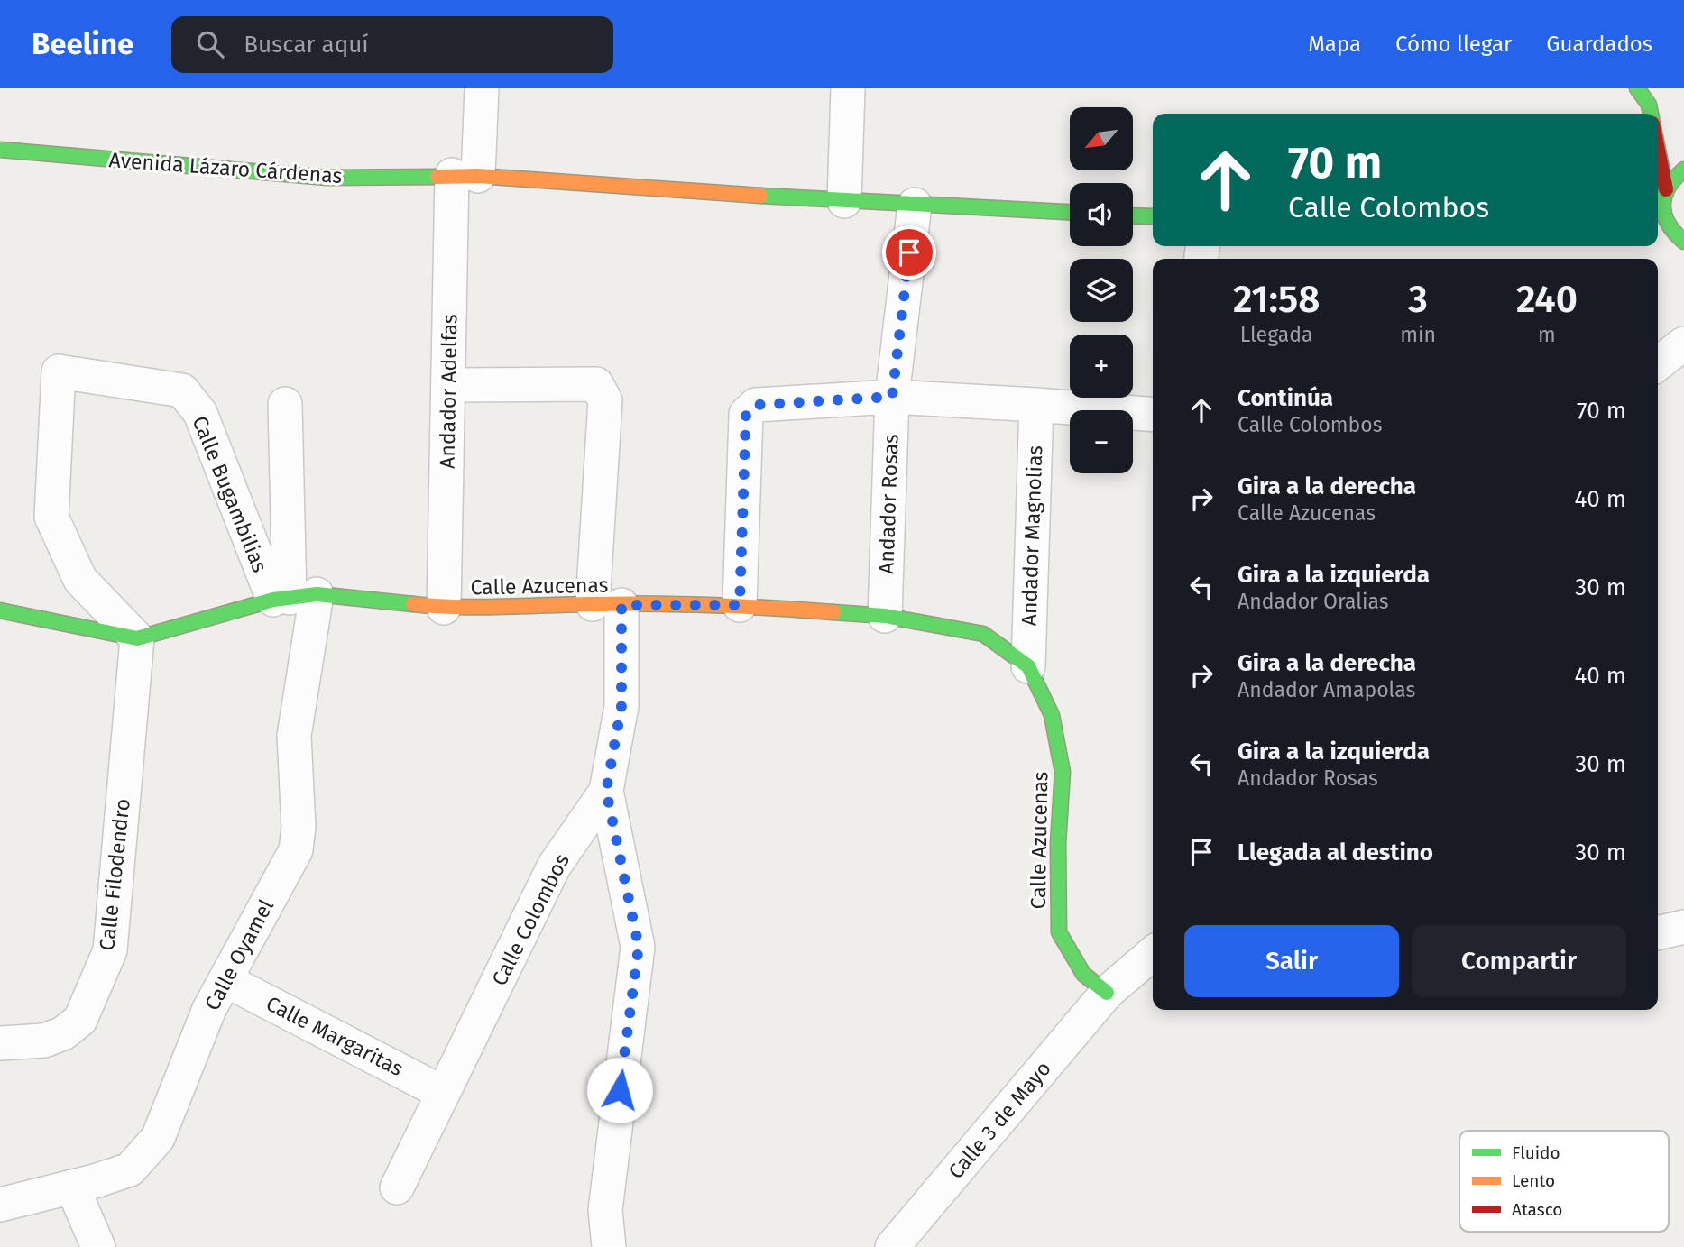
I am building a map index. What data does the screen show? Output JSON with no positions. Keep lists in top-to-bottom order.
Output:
{
  "streets": {
    "street": [
      "Avenida Lázaro Cárdenas",
      "Andador Adelfas",
      "Calle Bugambilias",
      "Andador Rosas",
      "Andador Magnolias",
      "Calle Azucenas",
      "Calle Filodendro",
      "Calle Colombos",
      "Calle Oyamel",
      "Calle Margaritas",
      "Calle 3 de Mayo"
    ]
  },
  "crossings": [
    ["Avenida Lázaro Cárdenas", "Andador Adelfas"],
    ["Avenida Lázaro Cárdenas", "Andador Rosas"],
    ["Andador Adelfas", "Calle Azucenas"],
    ["Andador Adelfas", "Calle Colombos"],
    ["Calle Bugambilias", "Calle Azucenas"],
    ["Calle Bugambilias", "Calle Filodendro"],
    ["Calle Bugambilias", "Calle Oyamel"],
    ["Andador Rosas", "Calle Azucenas"],
    ["Andador Magnolias", "Calle Azucenas"],
    ["Calle Azucenas", "Calle Filodendro"],
    ["Calle Azucenas", "Calle Colombos"],
    ["Calle Azucenas", "Calle Oyamel"],
    ["Calle Azucenas", "Calle 3 de Mayo"],
    ["Calle Colombos", "Calle Margaritas"],
    ["Calle Oyamel", "Calle Margaritas"]
  ],
  "legend": ["Fluido", "Lento", "Atasco"],
  "north": "bottom left",
  "page": {
    "header": "Beeline",
    "search": "Buscar aquí",
    "nav": ["Mapa", "Cómo llegar", "Guardados"],
    "map_buttons": ["+", "−"],
    "turn": ["70 m", "Calle Colombos"],
    "eta": [
      "21:58",
      "Llegada",
      "3",
      "min",
      "240",
      "m"
    ],
    "list": [
      {
        "name": "Continúa",
        "note": "Calle Colombos",
        "value": "70 m"
      },
      {
        "name": "Gira a la derecha",
        "note": "Calle Azucenas",
        "value": "40 m"
      },
      {
        "name": "Gira a la izquierda",
        "note": "Andador Oralias",
        "value": "30 m"
      },
      {
        "name": "Gira a la derecha",
        "note": "Andador Amapolas",
        "value": "40 m"
      },
      {
        "name": "Gira a la izquierda",
        "note": "Andador Rosas",
        "value": "30 m"
      },
      {
        "name": "Llegada al destino",
        "value": "30 m"
      }
    ],
    "buttons": ["Salir", "Compartir"]
  }
}
